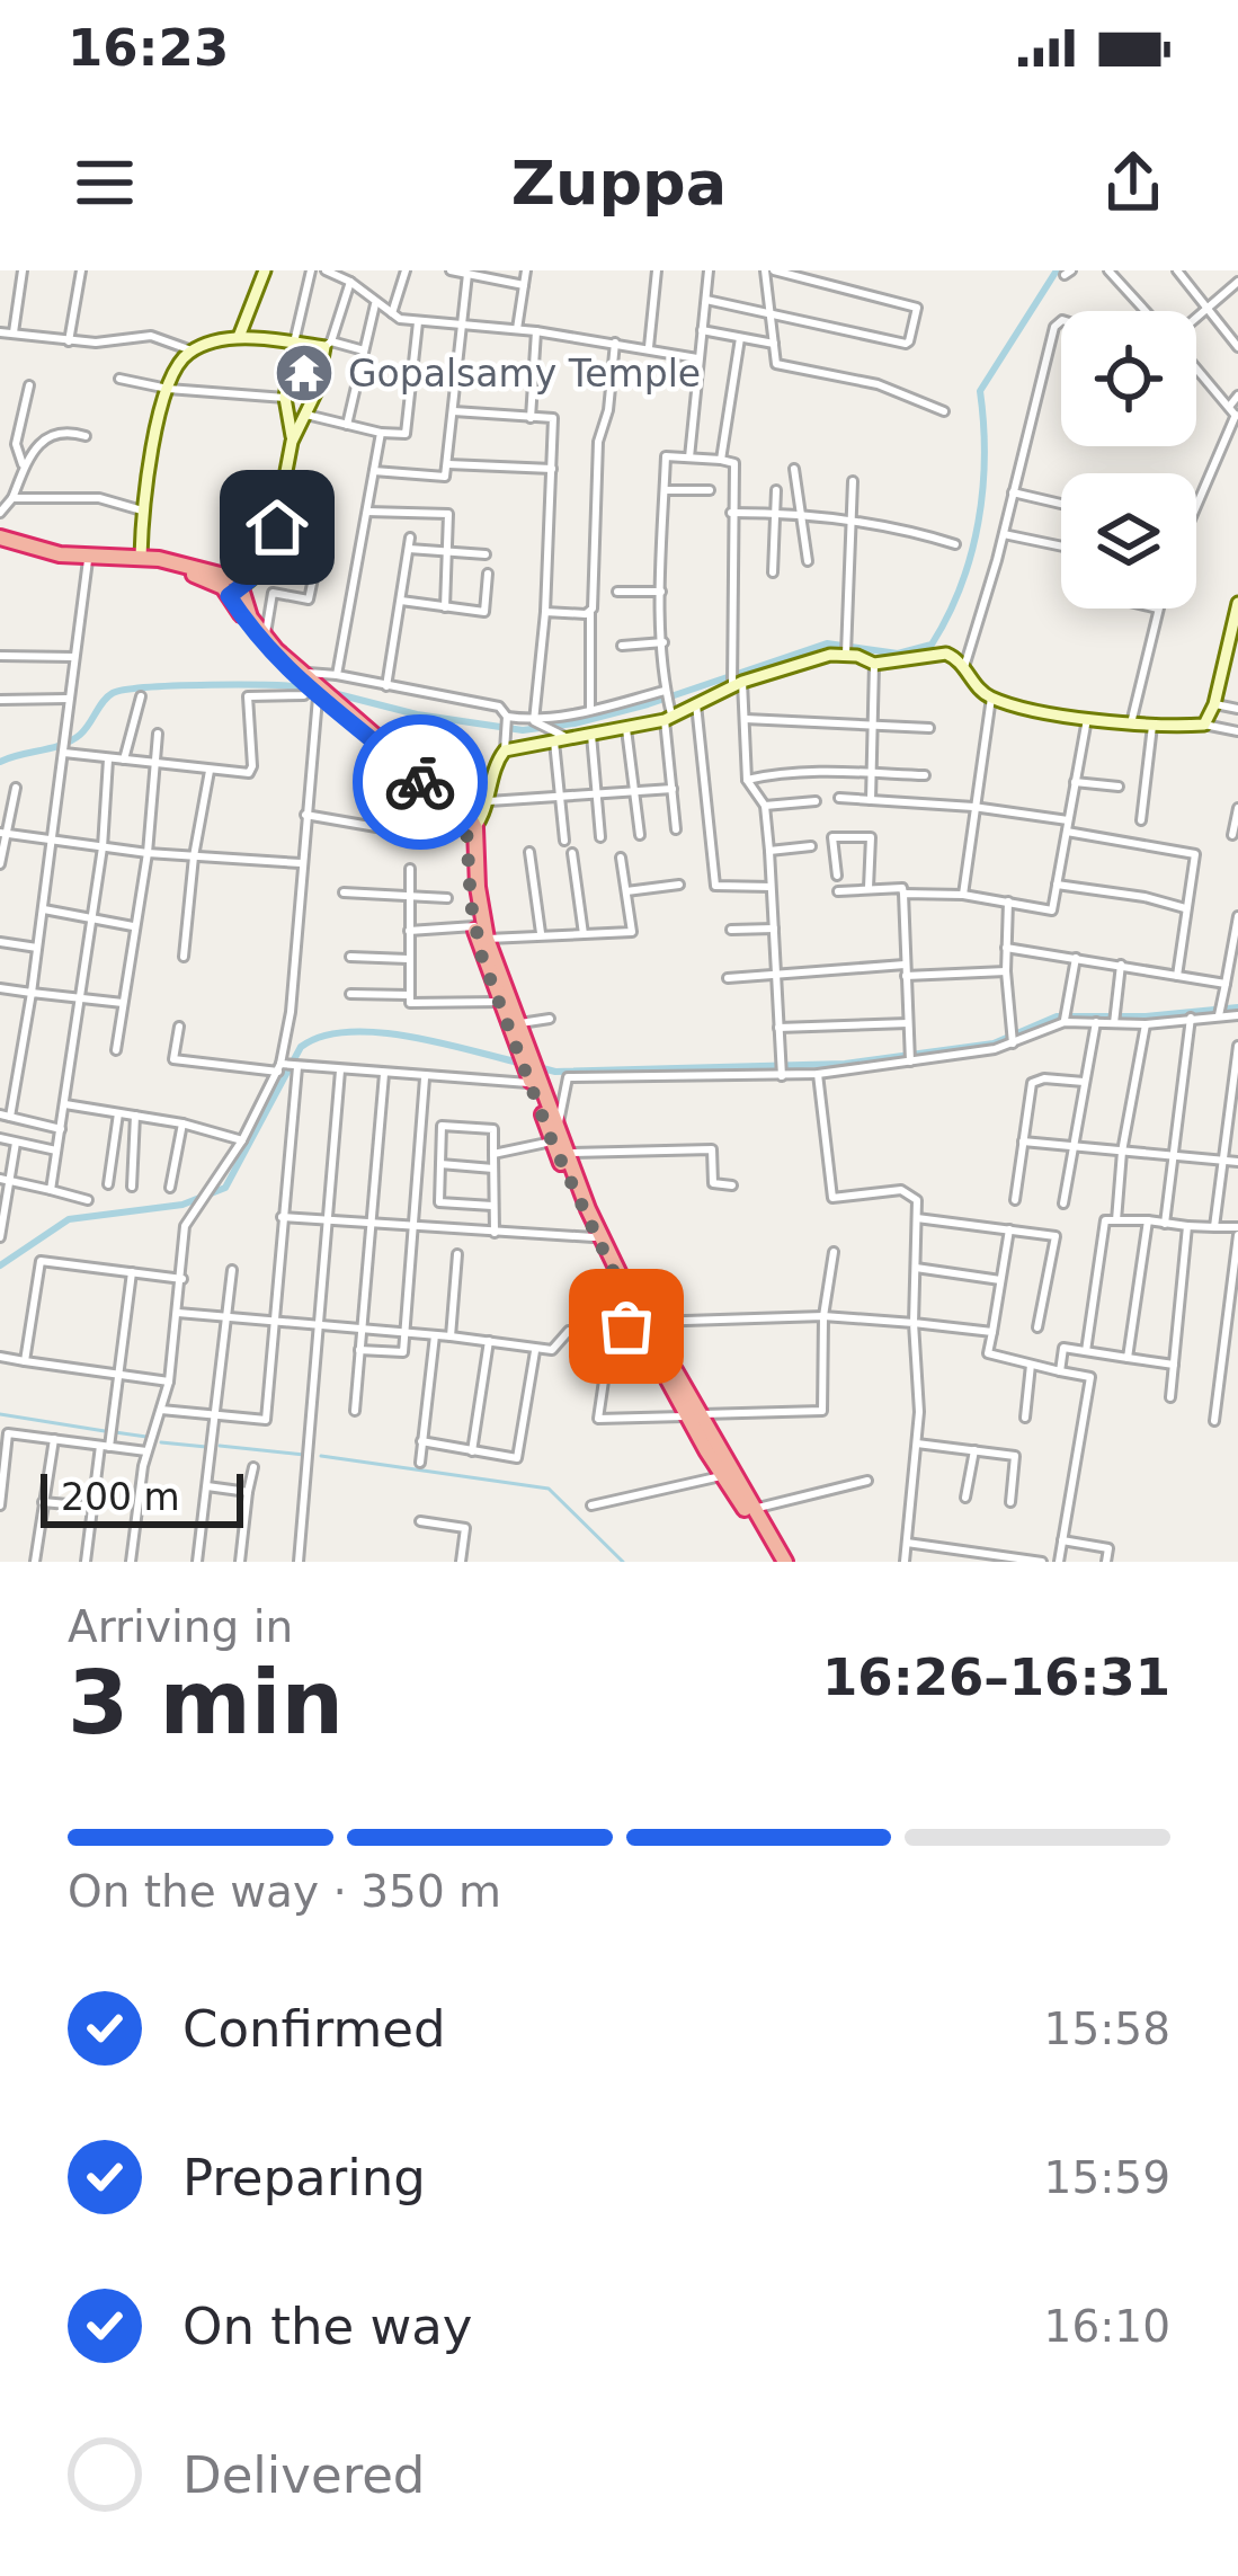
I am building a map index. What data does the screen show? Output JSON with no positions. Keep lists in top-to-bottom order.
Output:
{
  "places": {
    "temple": ["Gopalsamy Temple"]
  },
  "scale_bar": "200 m",
  "page": {
    "status": "16:23",
    "header": "Zuppa",
    "scale": "200 m",
    "heading": ["3 min", "Arriving in", "16:26–16:31"],
    "bar": "On the way · 350 m",
    "list": [
      ["Confirmed", "15:58"],
      ["Preparing", "15:59"],
      ["On the way", "16:10"],
      "Delivered"
    ]
  }
}
